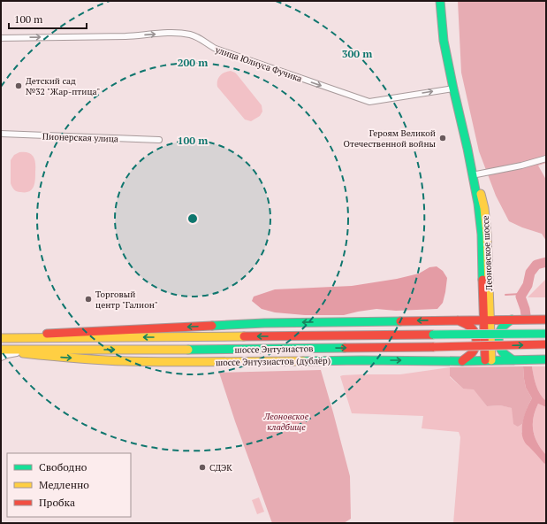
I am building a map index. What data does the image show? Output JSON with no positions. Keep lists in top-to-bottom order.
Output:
{
  "streets": {
    "main road": ["Леоновское шоссе", "шоссе Энтузиастов", "шоссе Энтузиастов (дублёр)"],
    "street": ["улица Юлиуса Фучика", "Пионерская улица"]
  },
  "crossings": [
    ["улица Юлиуса Фучика", "Леоновское шоссе"],
    ["Леоновское шоссе", "шоссе Энтузиастов (дублёр)"],
    ["шоссе Энтузиастов", "шоссе Энтузиастов (дублёр)"]
  ],
  "one_way": ["улица Юлиуса Фучика"],
  "parks": ["Леоновское кладбище"],
  "places": [
    "Детский сад №32 \"Жар-птица\"",
    "Героям Великой Отечественной войны",
    "Торговый центр \"Галион\"",
    "СДЭК"
  ],
  "legend": ["Свободно", "Медленно", "Пробка"],
  "scale_bar": "100 m",
  "rings": ["300 m", "200 m", "100 m"]
}
